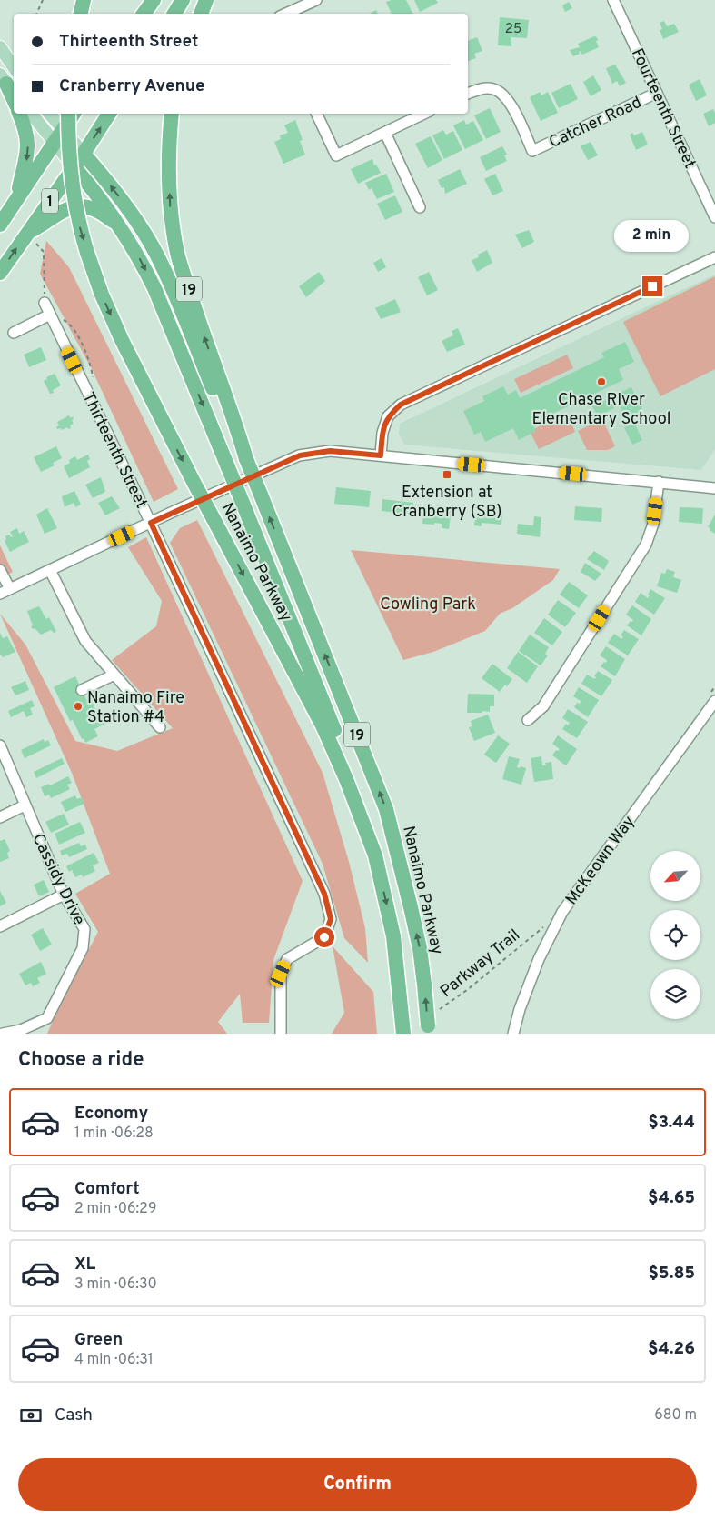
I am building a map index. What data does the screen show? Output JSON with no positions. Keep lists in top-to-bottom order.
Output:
{
  "streets": {
    "highway": ["1", "19", "Nanaimo Parkway"],
    "street": [
      "Fourteenth Street",
      "Catcher Road",
      "Thirteenth Street",
      "McKeown Way",
      "Cassidy Drive"
    ],
    "path": ["Parkway Trail"]
  },
  "crossings": [
    ["Fourteenth Street", "Catcher Road"]
  ],
  "parks": ["Cowling Park"],
  "places": {
    "other": ["Chase River Elementary School", "Nanaimo Fire Station #4"],
    "transit": ["Extension at Cranberry (SB)"]
  },
  "house_numbers": ["25"],
  "north": "bottom left",
  "page": {
    "banner": ["Thirteenth Street", "Cranberry Avenue"],
    "bubble": "2 min",
    "heading": "Choose a ride",
    "list": [
      {
        "name": "Economy",
        "note": "1 min · 06:28",
        "value": "$3.44"
      },
      {
        "name": "Comfort",
        "note": "2 min · 06:29",
        "value": "$4.65"
      },
      {
        "name": "XL",
        "note": "3 min · 06:30",
        "value": "$5.85"
      },
      {
        "name": "Green",
        "note": "4 min · 06:31",
        "value": "$4.26"
      }
    ],
    "pay": ["Cash", "680 m"],
    "buttons": "Confirm"
  }
}
